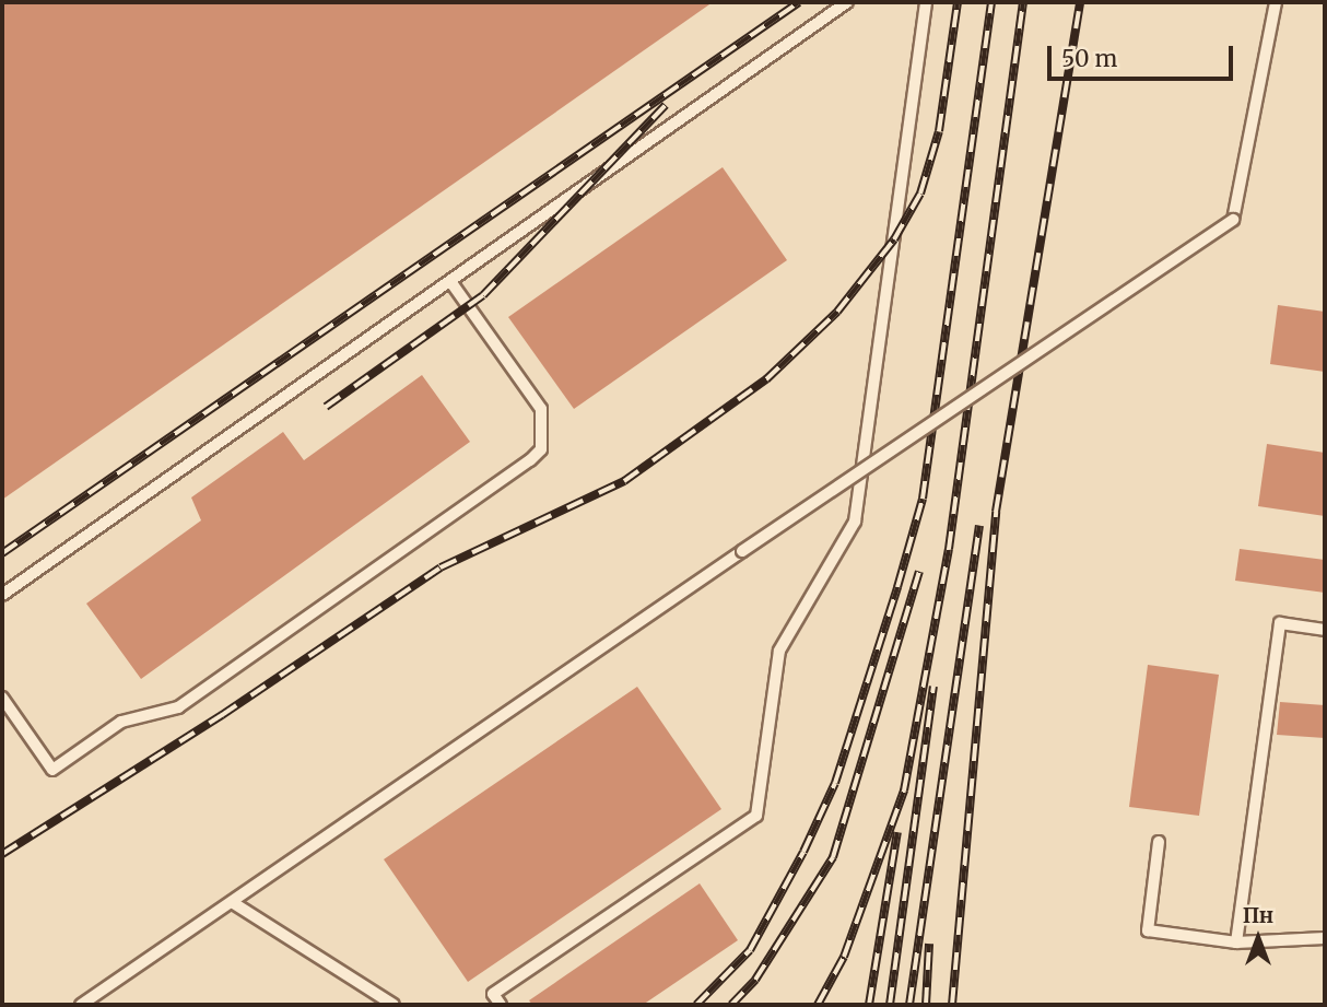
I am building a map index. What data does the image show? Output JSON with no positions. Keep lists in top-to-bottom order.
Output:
{
  "scale_bar": "50 m",
  "north": "top"
}
